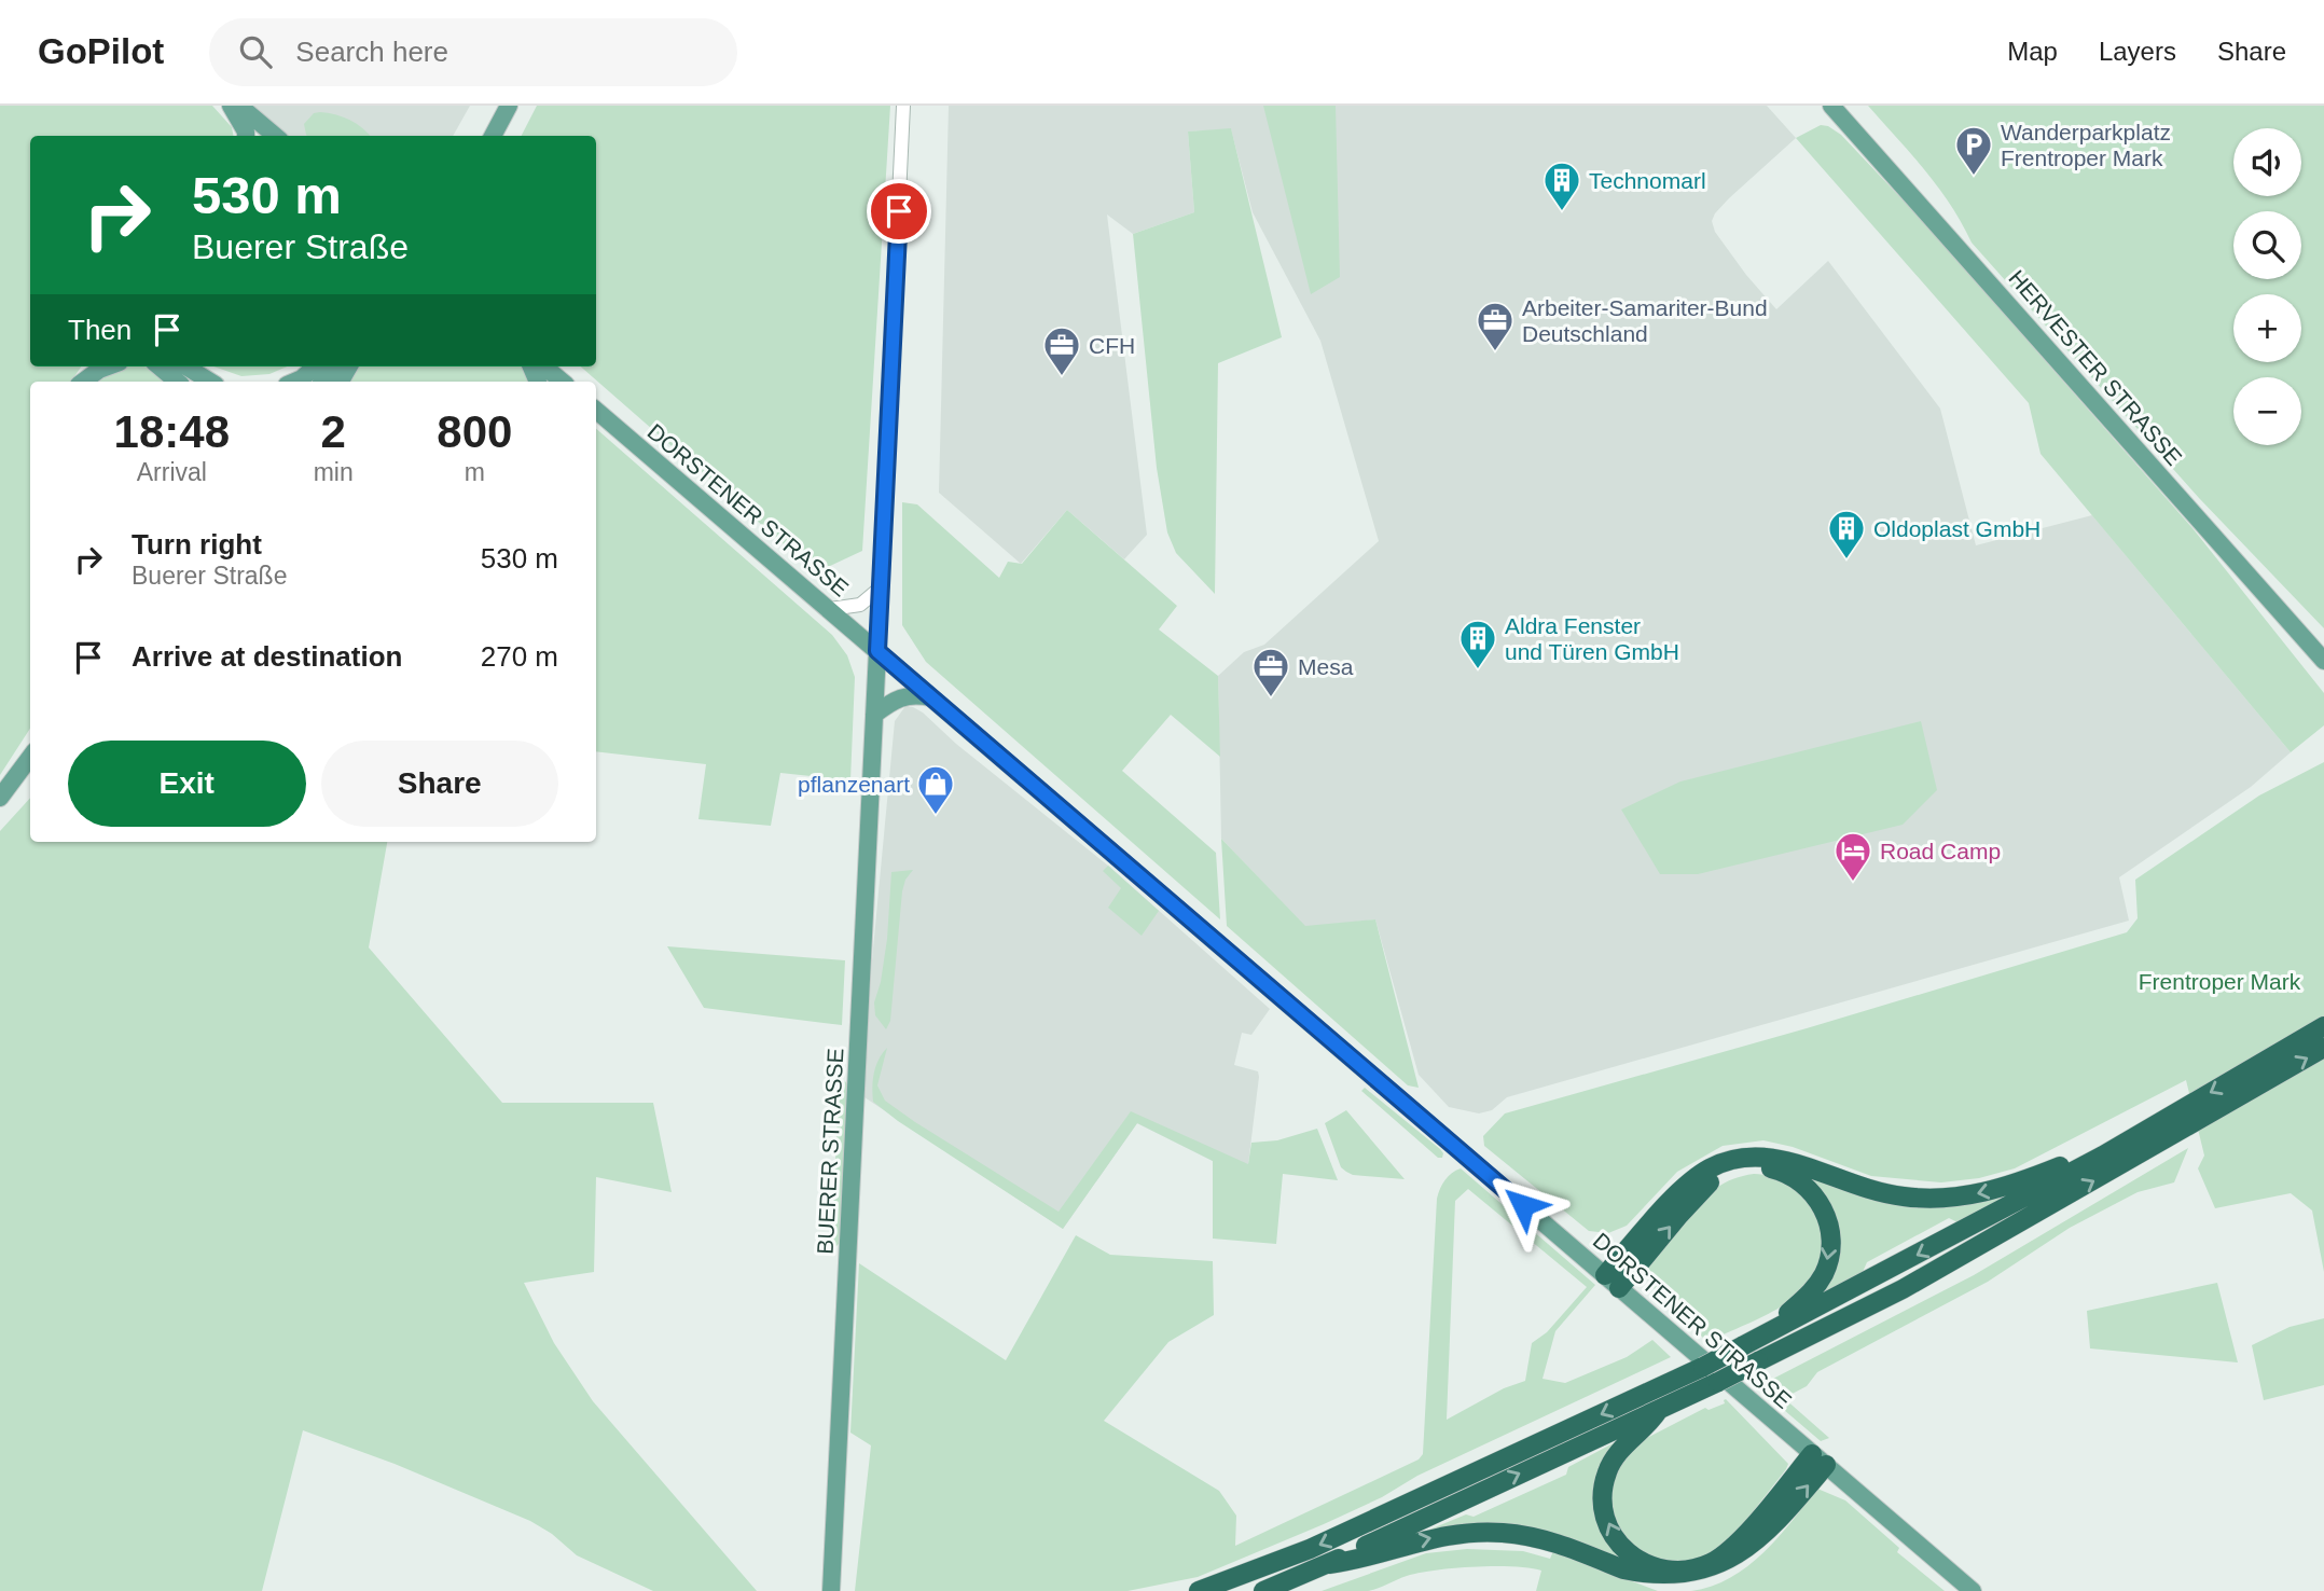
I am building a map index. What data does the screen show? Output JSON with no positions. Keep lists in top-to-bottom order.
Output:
{
  "streets": {
    "main road": ["HERVESTER STRASSE", "DORSTENER STRASSE", "BUERER STRASSE"]
  },
  "crossings": [
    ["DORSTENER STRASSE", "BUERER STRASSE"]
  ],
  "parks": ["Frentroper Mark"],
  "places": {
    "parking": ["Wanderparkplatz Frentroper Mark"],
    "building": ["Technomarl", "Oldoplast GmbH", "Aldra Fenster und Türen GmbH"],
    "office": ["Arbeiter-Samariter-Bund Deutschland", "CFH", "Mesa"],
    "shop": ["pflanzenart"],
    "hotel": ["Road Camp"]
  },
  "page": {
    "header": "GoPilot",
    "search": "Search here",
    "nav": ["Map", "Layers", "Share"],
    "map_buttons": ["+", "−"],
    "turn": ["530 m", "Buerer Straße"],
    "then": "Then",
    "eta": [
      "18:48",
      "Arrival",
      "2",
      "min",
      "800",
      "m"
    ],
    "list": [
      {
        "name": "Turn right",
        "note": "Buerer Straße",
        "value": "530 m"
      },
      {
        "name": "Arrive at destination",
        "value": "270 m"
      }
    ],
    "buttons": ["Exit", "Share"]
  }
}
